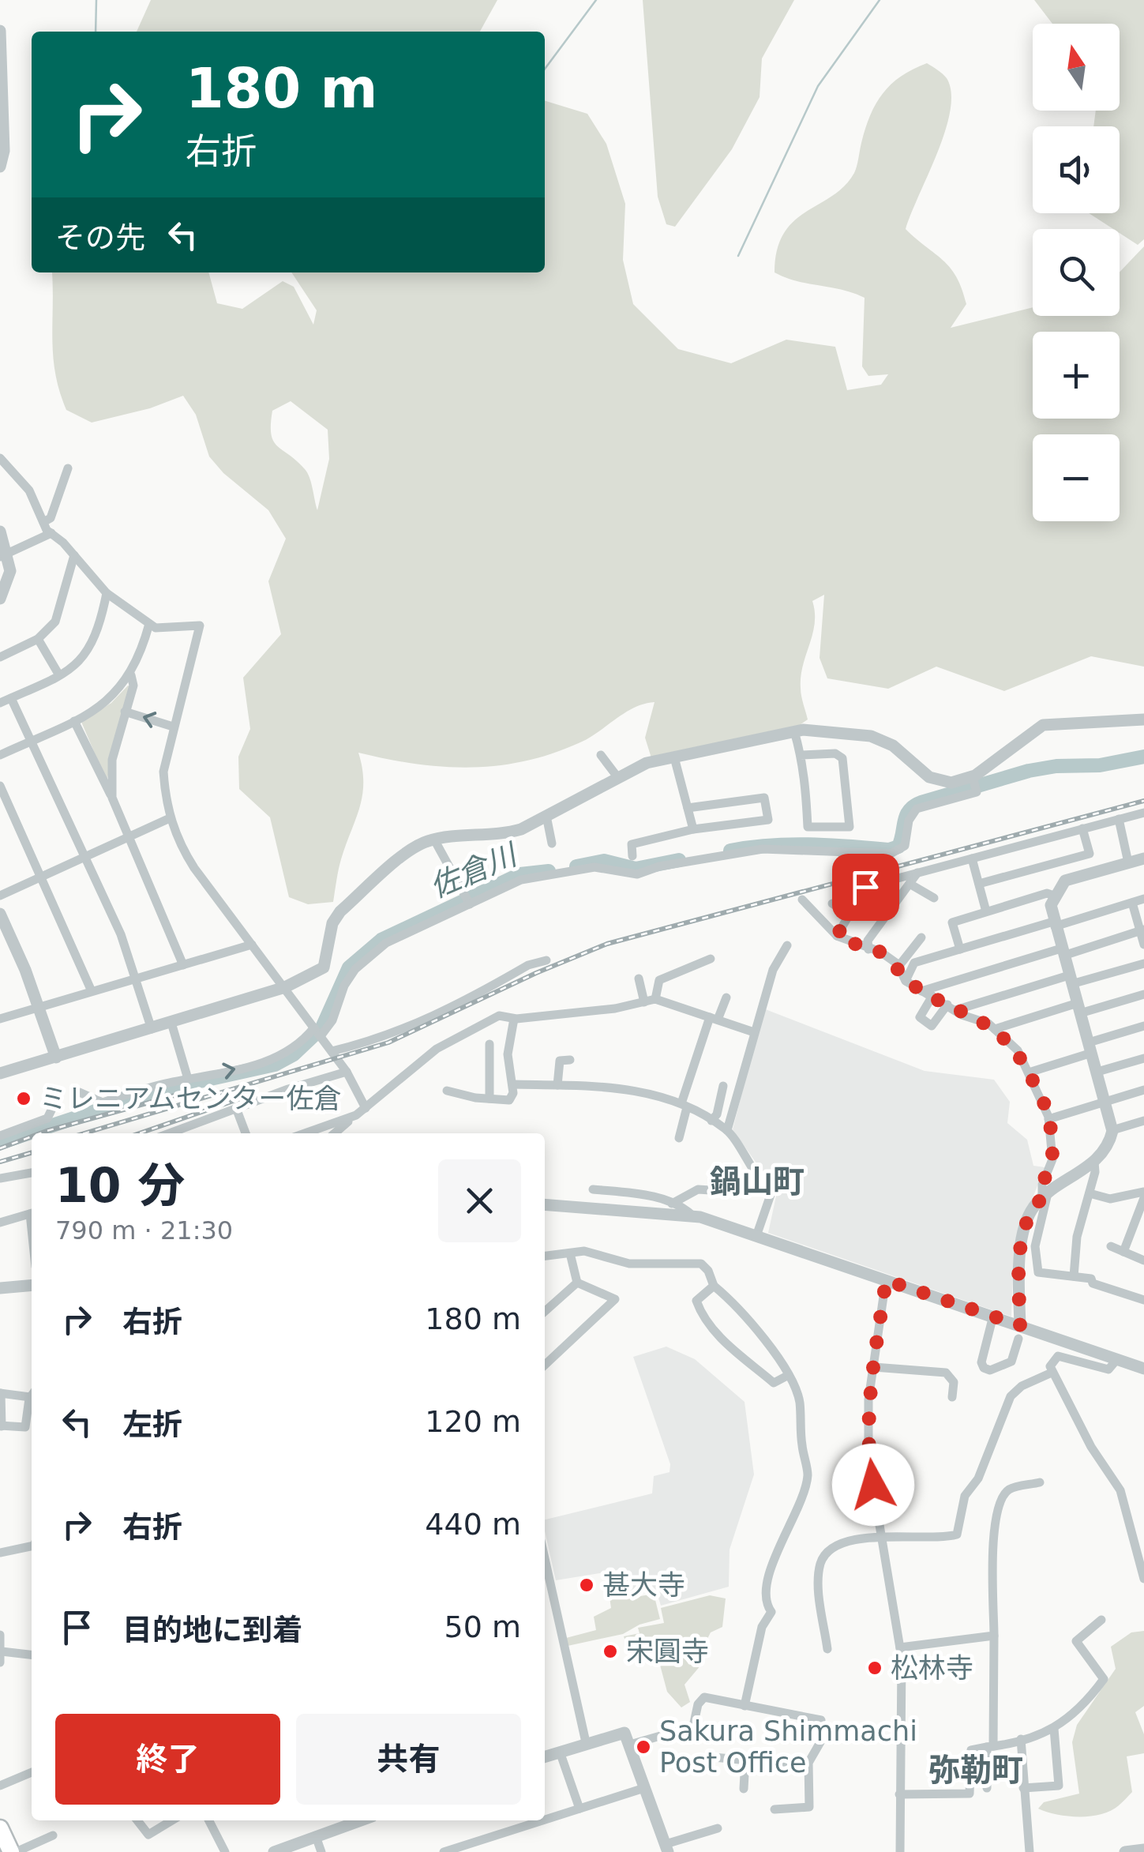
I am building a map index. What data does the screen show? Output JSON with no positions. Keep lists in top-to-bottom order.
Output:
{
  "districts": ["鍋山町", "弥勒町"],
  "water": ["佐倉川"],
  "places": [
    "ミレニアムセンター佐倉",
    "甚大寺",
    "宋圓寺",
    "松林寺",
    "Sakura Shimmachi Post Office"
  ],
  "north": "top",
  "page": {
    "map_buttons": ["+", "−"],
    "turn": ["180 m", "右折"],
    "then": "その先",
    "heading": ["10 分", "790 m · 21:30"],
    "list": [
      {
        "name": "右折",
        "value": "180 m"
      },
      {
        "name": "左折",
        "value": "120 m"
      },
      {
        "name": "右折",
        "value": "440 m"
      },
      {
        "name": "目的地に到着",
        "value": "50 m"
      }
    ],
    "buttons": ["終了", "共有"]
  }
}
